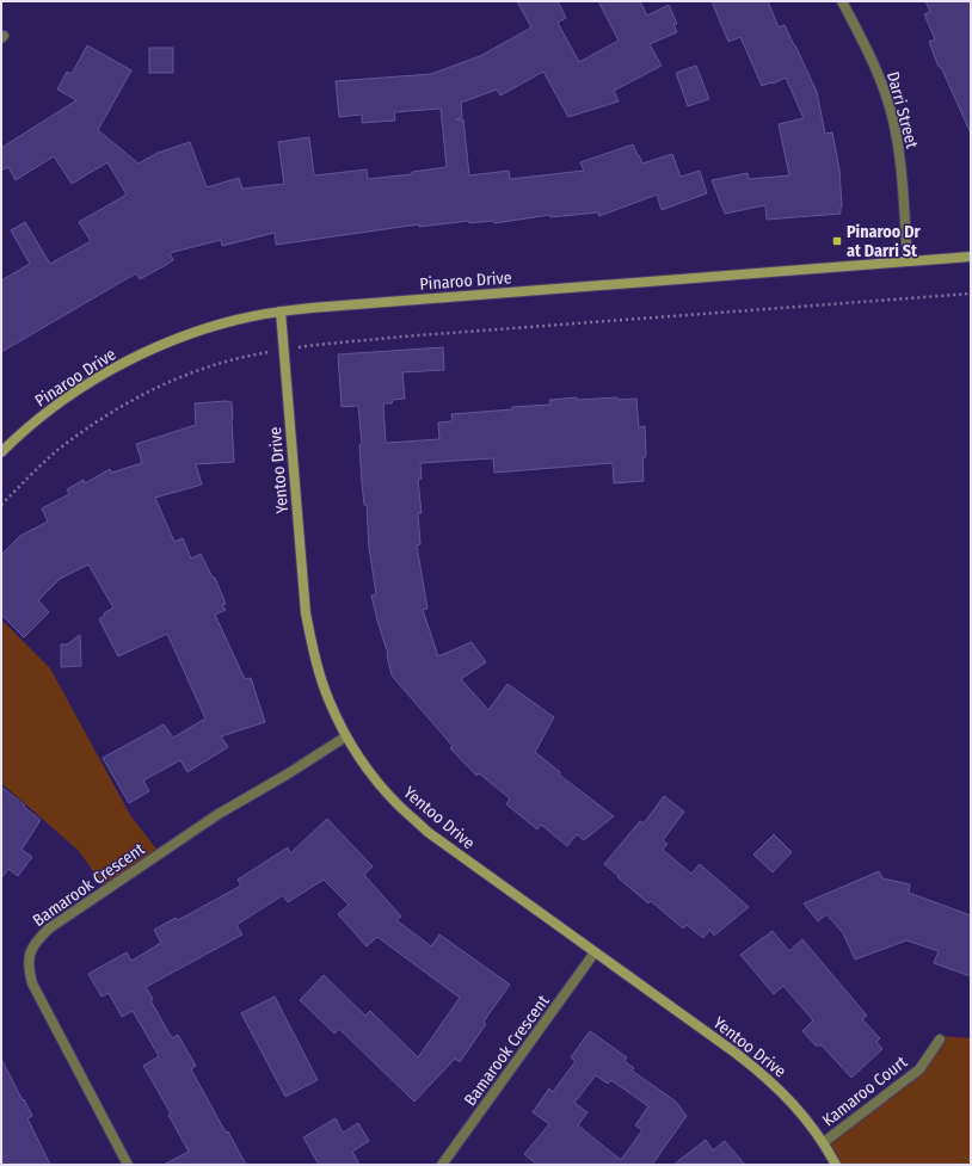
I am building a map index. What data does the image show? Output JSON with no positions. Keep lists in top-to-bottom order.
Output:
{
  "streets": {
    "street": [
      "Darri Street",
      "Pinaroo Drive",
      "Yentoo Drive",
      "Bamarook Crescent",
      "Kamaroo Court"
    ]
  },
  "crossings": [
    ["Darri Street", "Pinaroo Drive"],
    ["Pinaroo Drive", "Yentoo Drive"],
    ["Yentoo Drive", "Bamarook Crescent"],
    ["Yentoo Drive", "Kamaroo Court"]
  ],
  "places": {
    "transit": ["Pinaroo Dr at Darri St"]
  }
}
